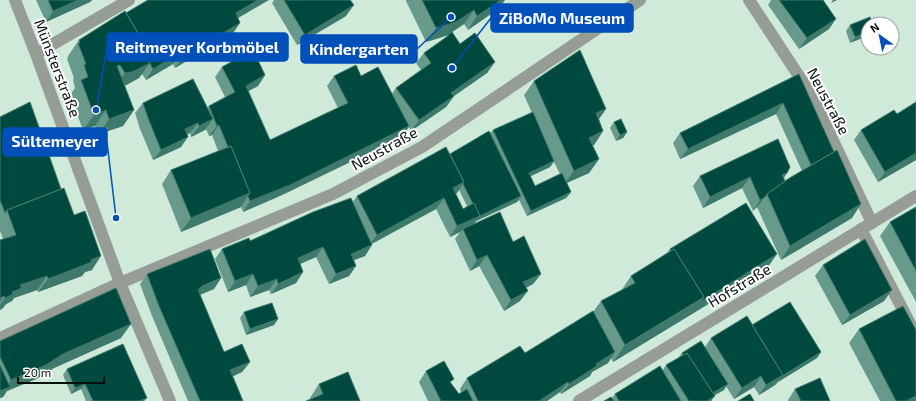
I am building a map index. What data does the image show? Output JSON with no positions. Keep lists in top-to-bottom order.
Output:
{
  "streets": {
    "street": ["Münsterstraße", "Neustraße", "Hofstraße"]
  },
  "crossings": [
    ["Münsterstraße", "Neustraße"],
    ["Neustraße", "Hofstraße"]
  ],
  "places": [
    "Kindergarten",
    "ZiBoMo Museum",
    "Reitmeyer Korbmöbel",
    "Sültemeyer"
  ],
  "scale_bar": "20 m",
  "north": "top left"
}
